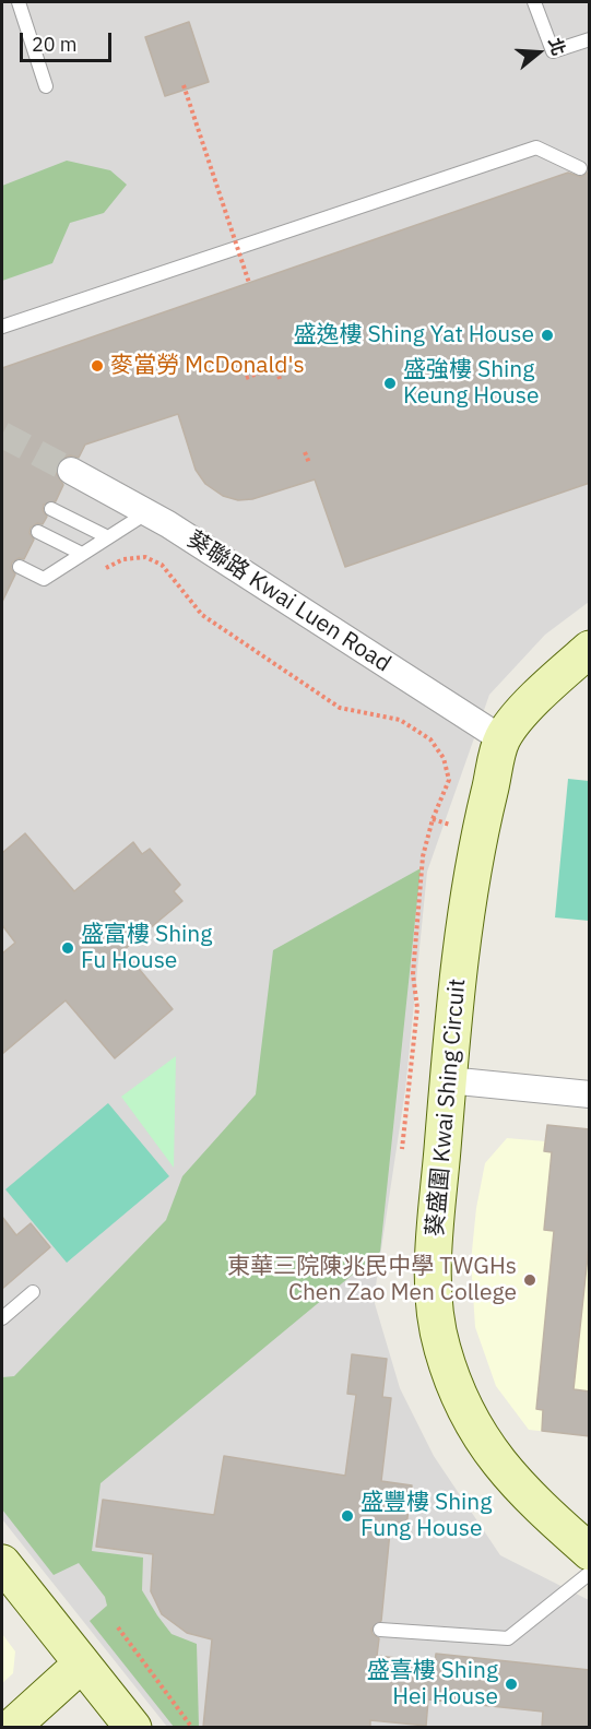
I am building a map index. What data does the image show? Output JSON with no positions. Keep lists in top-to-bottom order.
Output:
{
  "streets": {
    "street": ["葵聯路 Kwai Luen Road", "葵盛圍 Kwai Shing Circuit"]
  },
  "crossings": [
    ["葵聯路 Kwai Luen Road", "葵盛圍 Kwai Shing Circuit"]
  ],
  "places": [
    "盛逸樓 Shing Yat House",
    "麥當勞 McDonald's",
    "盛強樓 Shing Keung House",
    "盛富樓 Shing Fu House",
    "東華三院陳兆民中學 TWGHs Chen Zao Men College",
    "盛豐樓 Shing Fung House",
    "盛喜樓 Shing Hei House"
  ],
  "scale_bar": "20 m",
  "north": "right"
}
